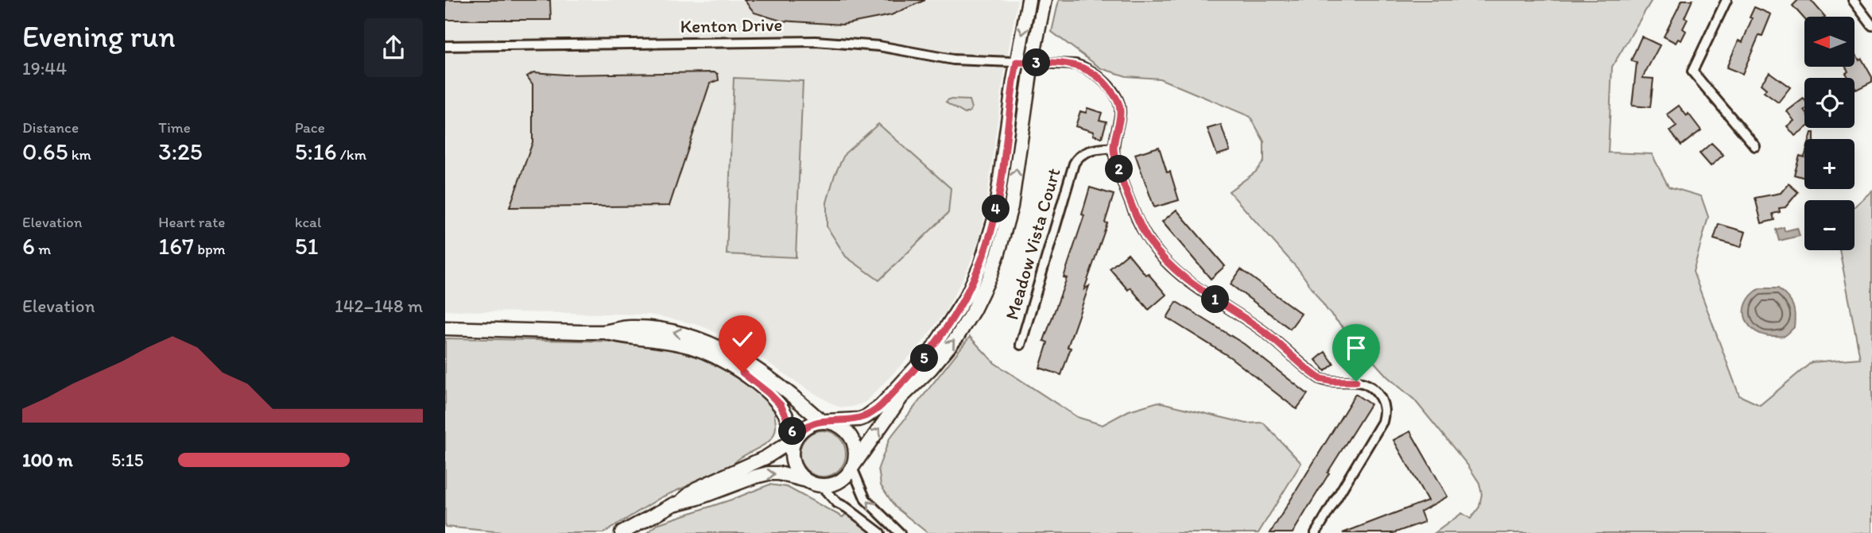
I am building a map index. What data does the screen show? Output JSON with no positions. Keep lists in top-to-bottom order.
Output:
{
  "streets": {
    "street": ["Kenton Drive", "Meadow Vista Court"]
  },
  "crossings": [
    ["Kenton Drive", "Meadow Vista Court"]
  ],
  "north": "left",
  "page": {
    "heading": ["Evening run", "19:44"],
    "map_buttons": ["+", "−"],
    "pins": [
      "3",
      "2",
      "4",
      "1",
      "5",
      "6"
    ],
    "stats": [
      ["Distance", "0.65 km"],
      ["Time", "3:25"],
      ["Pace", "5:16 /km"],
      ["Elevation", "6 m"],
      ["Heart rate", "167 bpm"],
      ["kcal", "51"]
    ],
    "chart": ["Elevation", "142–148 m"],
    "list": [
      {
        "name": "100 m",
        "note": "5:15"
      }
    ]
  }
}
